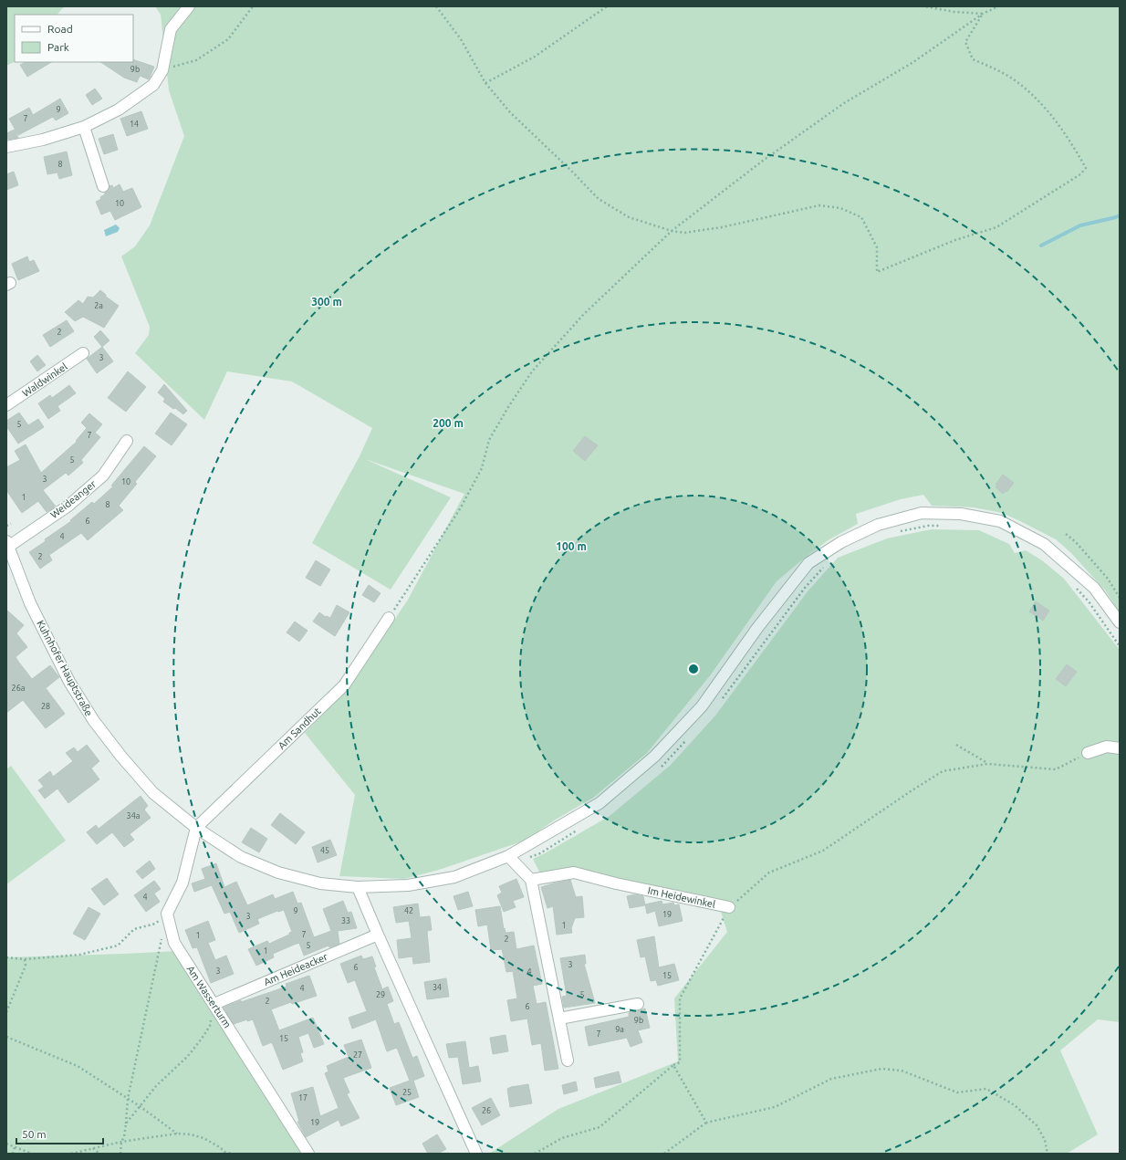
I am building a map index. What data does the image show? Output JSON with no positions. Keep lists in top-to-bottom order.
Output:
{
  "streets": {
    "street": [
      "Waldwinkel",
      "Weideanger",
      "Kuhnhofer Hauptstraße",
      "Am Sandhut",
      "Im Heidewinkel",
      "Am Heideacker",
      "Am Wasserturm"
    ]
  },
  "crossings": [
    ["Weideanger", "Kuhnhofer Hauptstraße"],
    ["Kuhnhofer Hauptstraße", "Am Sandhut"],
    ["Am Heideacker", "Am Wasserturm"]
  ],
  "house_numbers": [
    "9b",
    "9",
    "7",
    "14",
    "8",
    "10",
    "2a",
    "2",
    "3",
    "5",
    "7",
    "5",
    "3",
    "10",
    "1",
    "8",
    "6",
    "4",
    "2",
    "26a",
    "28",
    "34a",
    "45",
    "4",
    "9",
    "42",
    "19",
    "3",
    "33",
    "1",
    "7",
    "1",
    "2",
    "5",
    "1",
    "3",
    "6",
    "3",
    "4",
    "15",
    "34",
    "4",
    "29",
    "5",
    "2",
    "6",
    "9b",
    "9a",
    "7",
    "15",
    "27",
    "25",
    "17",
    "26",
    "19"
  ],
  "legend": ["Road", "Park"],
  "scale_bar": "50 m",
  "rings": ["300 m", "200 m", "100 m"]
}
